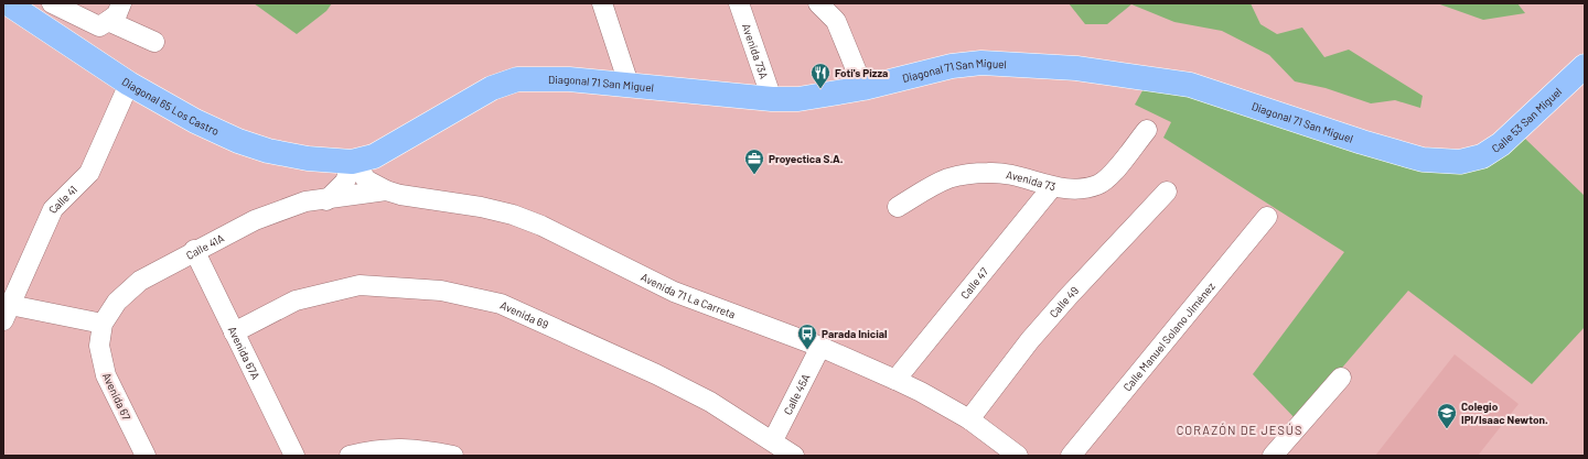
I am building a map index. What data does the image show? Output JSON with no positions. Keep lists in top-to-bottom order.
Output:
{
  "streets": {
    "main road": ["Diagonal 71 San Miguel", "Diagonal 65 Los Castro", "Calle 53 San Miguel"],
    "street": [
      "Avenida 73A",
      "Avenida 73",
      "Calle 41",
      "Calle 41A",
      "Calle 47",
      "Avenida 71 La Carreta",
      "Calle 49",
      "Avenida 69",
      "Calle Manuel Solano Jiménez",
      "Avenida 67A",
      "Calle 45A",
      "Avenida 67"
    ]
  },
  "crossings": [
    ["Avenida 73A", "Diagonal 71 San Miguel"],
    ["Diagonal 71 San Miguel", "Diagonal 65 Los Castro"],
    ["Diagonal 71 San Miguel", "Calle 53 San Miguel"],
    ["Diagonal 71 San Miguel", "Avenida 71 La Carreta"],
    ["Diagonal 65 Los Castro", "Calle 41"],
    ["Diagonal 65 Los Castro", "Avenida 71 La Carreta"],
    ["Avenida 73", "Calle 47"],
    ["Calle 41A", "Avenida 71 La Carreta"],
    ["Calle 41A", "Avenida 67A"],
    ["Calle 41A", "Avenida 67"],
    ["Calle 47", "Avenida 71 La Carreta"],
    ["Avenida 71 La Carreta", "Calle 49"],
    ["Avenida 71 La Carreta", "Calle 45A"],
    ["Avenida 69", "Avenida 67A"],
    ["Avenida 69", "Calle 45A"]
  ],
  "districts": ["CORAZÓN DE JESÚS"],
  "places": {
    "restaurant": ["Foti's Pizza"],
    "office": ["Proyectica S.A."],
    "bus stop": ["Parada Inicial"],
    "school or university": ["Colegio IPI/Isaac Newton."]
  }
}
